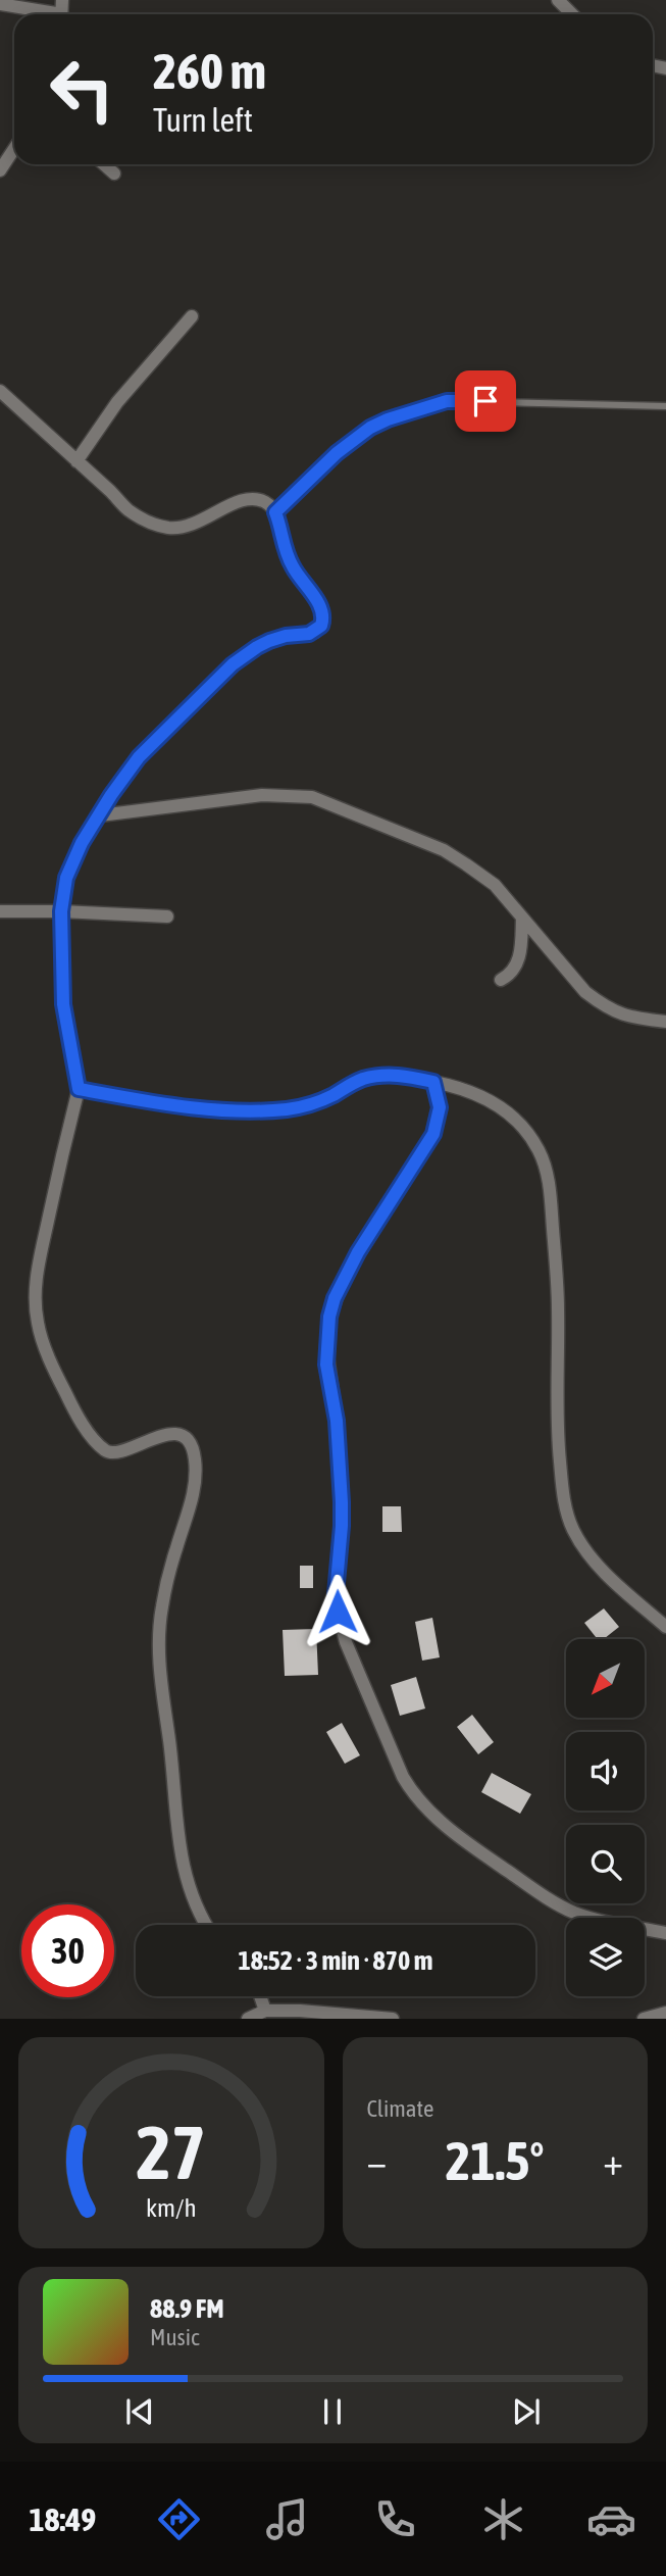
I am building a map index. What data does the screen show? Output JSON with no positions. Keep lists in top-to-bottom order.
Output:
{
  "north": "bottom left",
  "page": {
    "turn": ["260 m", "Turn left"],
    "limit": "30",
    "trip": "18:52 · 3 min · 870 m",
    "tile": "Climate",
    "heat": ["−", "21.5°", "+"],
    "song": ["88.9 FM", "Music"],
    "tabs": "18:49",
    "gauge": ["27", "km/h"]
  }
}
